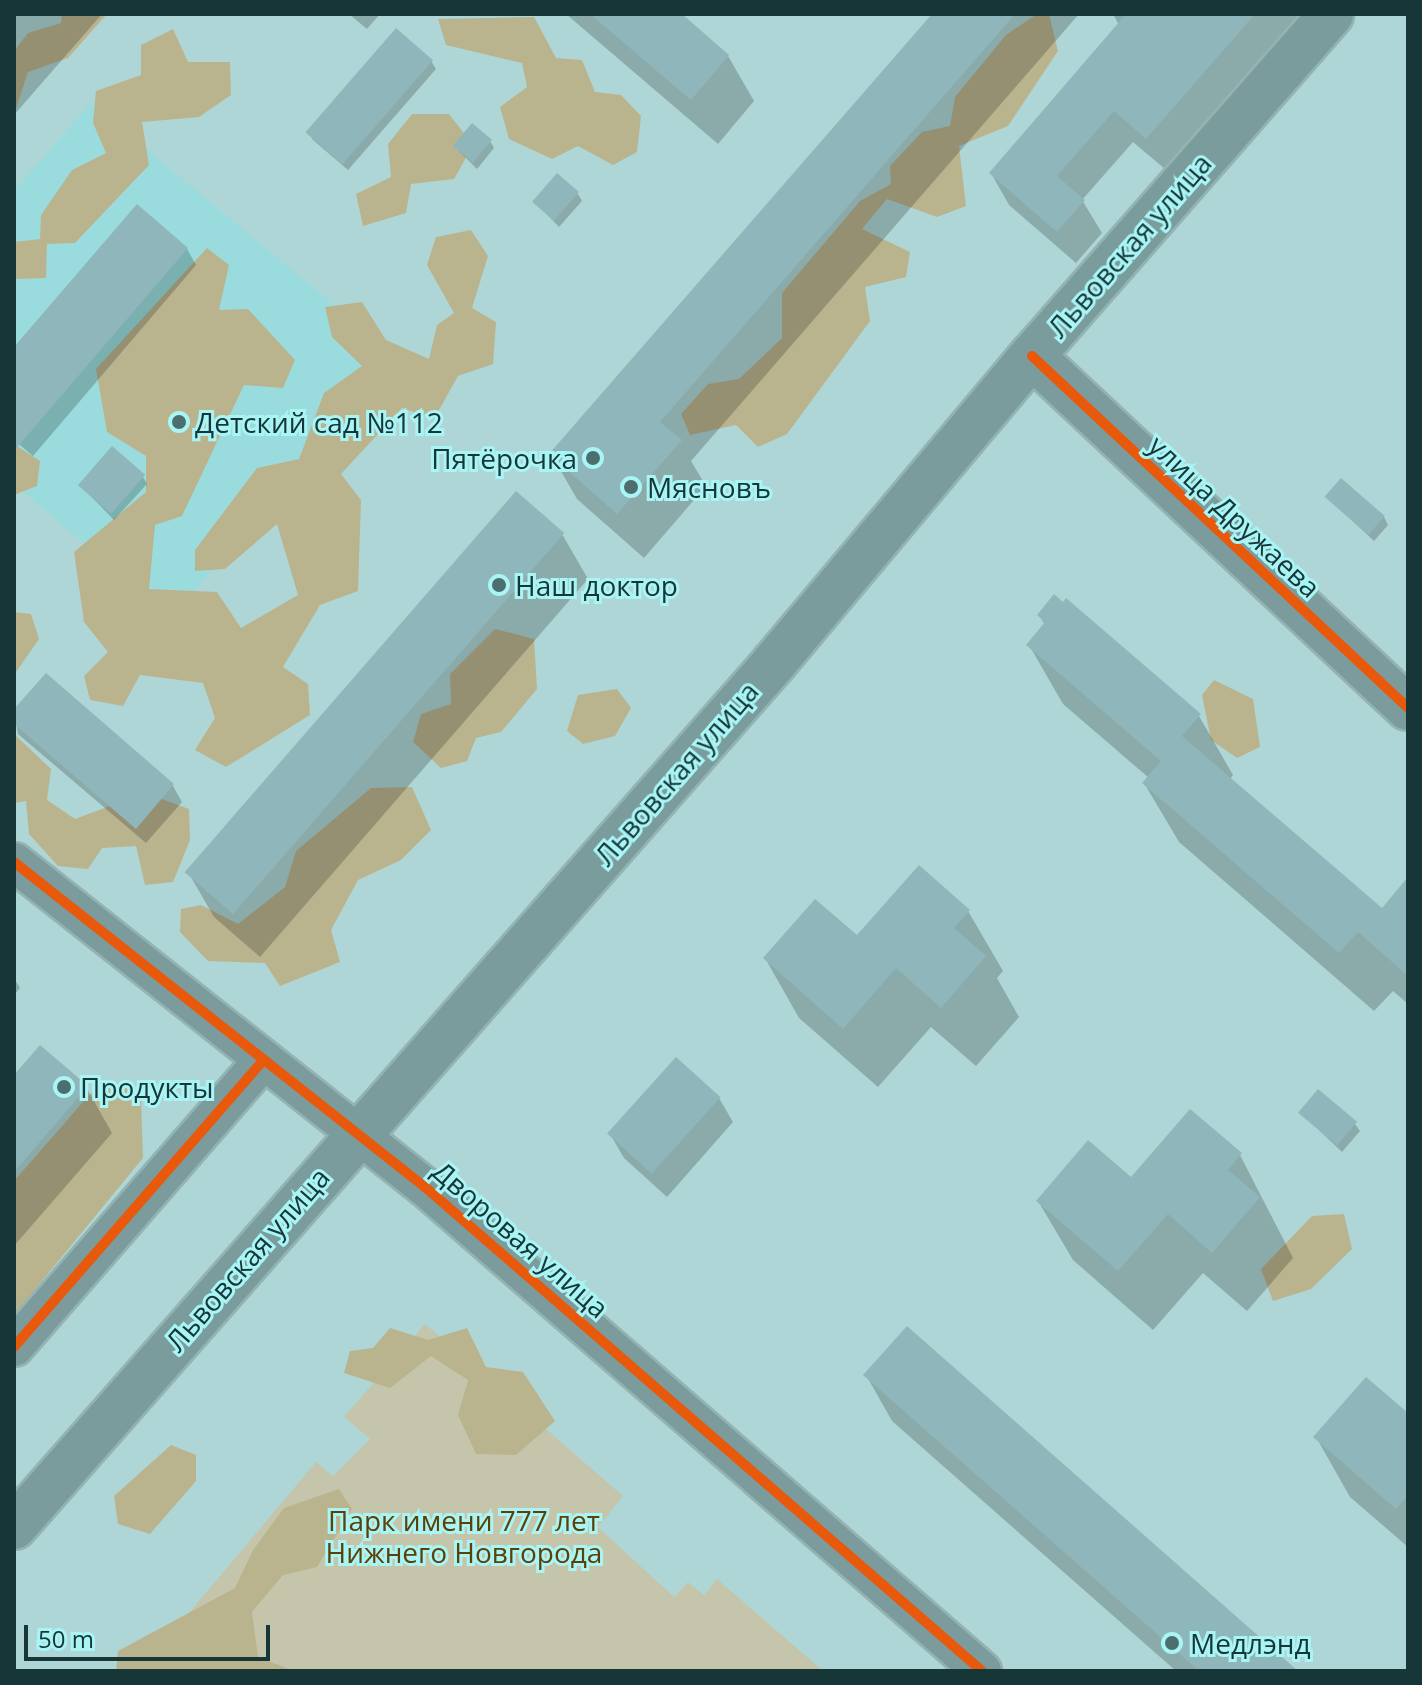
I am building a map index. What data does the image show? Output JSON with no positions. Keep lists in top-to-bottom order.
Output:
{
  "streets": {
    "main road": ["Львовская улица"],
    "street": ["улица Дружаева", "Дворовая улица"]
  },
  "crossings": [
    ["Львовская улица", "улица Дружаева"],
    ["Львовская улица", "Дворовая улица"]
  ],
  "parks": ["Парк имени 777 лет Нижнего Новгорода"],
  "places": [
    "Детский сад №112",
    "Пятёрочка",
    "Мясновъ",
    "Наш доктор",
    "Продукты",
    "Медлэнд"
  ],
  "scale_bar": "50 m"
}
